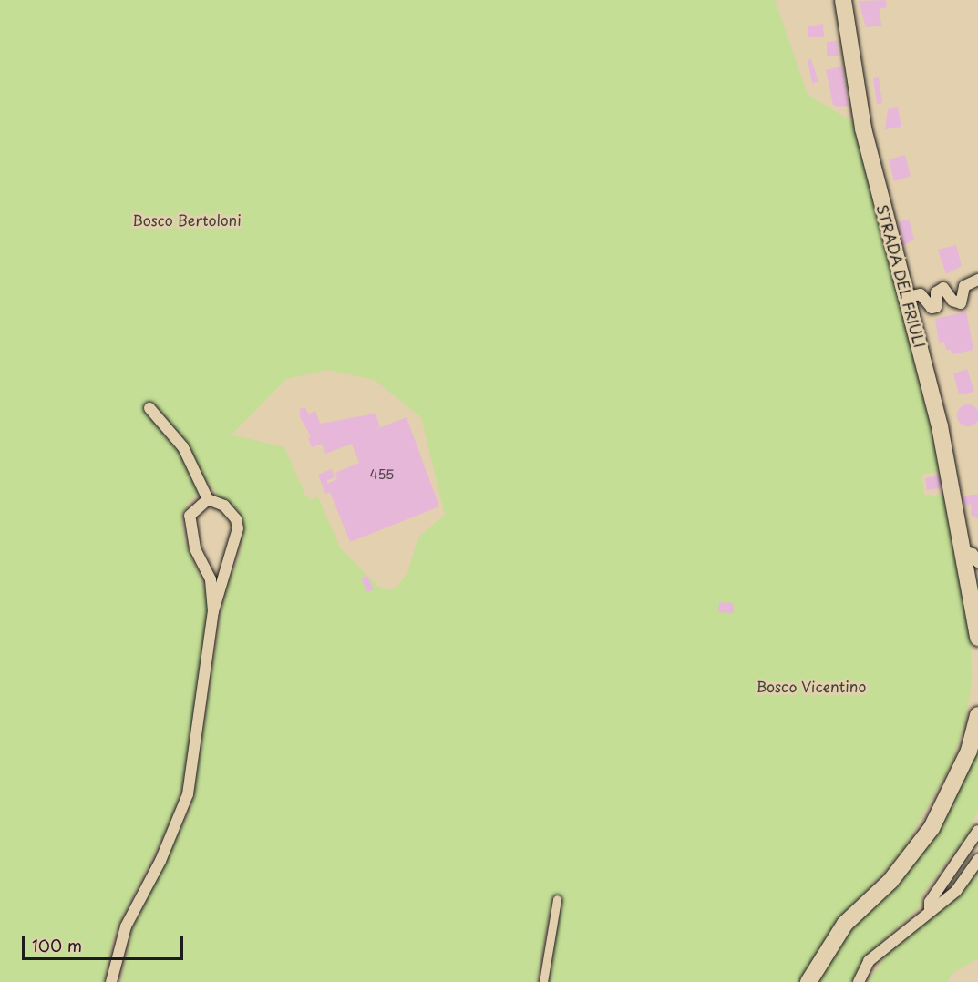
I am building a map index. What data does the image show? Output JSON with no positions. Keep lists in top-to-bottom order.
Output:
{
  "streets": {
    "main road": ["STRADA DEL FRIULI"]
  },
  "parks": ["Bosco Bertoloni", "Bosco Vicentino"],
  "house_numbers": ["455"],
  "scale_bar": "100 m"
}
